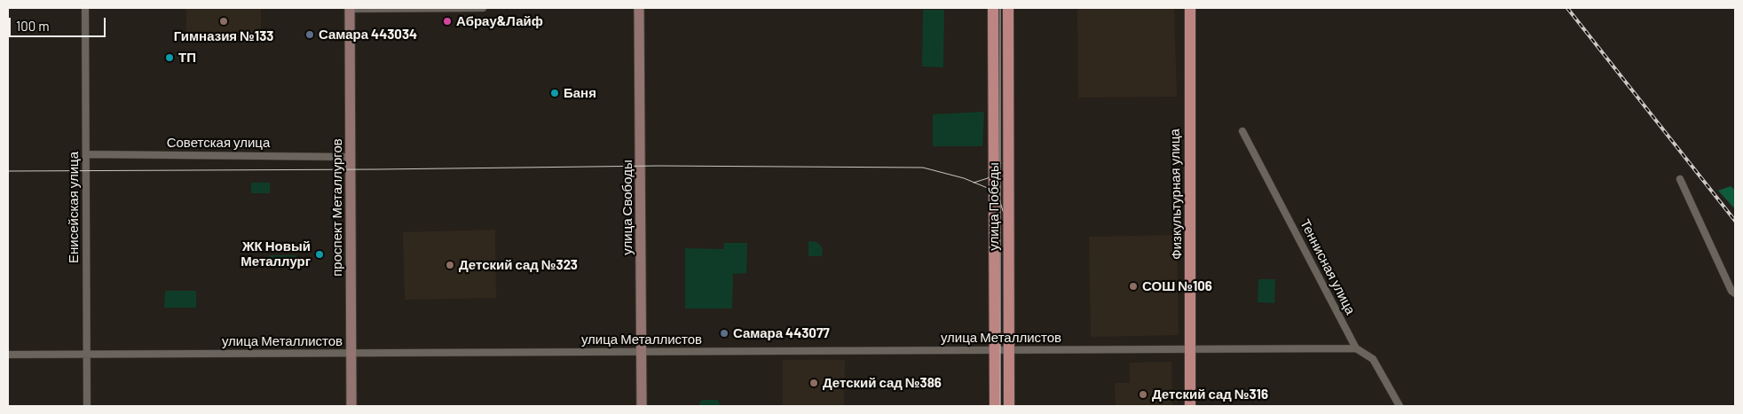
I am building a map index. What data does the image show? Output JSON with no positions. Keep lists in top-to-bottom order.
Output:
{
  "streets": {
    "main road": ["Физкультурная улица", "улица Победы"],
    "street": [
      "Советская улица",
      "Енисейская улица",
      "проспект Металлургов",
      "улица Свободы",
      "Теннисная улица",
      "улица Металлистов"
    ]
  },
  "crossings": [
    ["Советская улица", "Енисейская улица"],
    ["Советская улица", "проспект Металлургов"],
    ["Физкультурная улица", "улица Металлистов"],
    ["улица Победы", "улица Металлистов"],
    ["Енисейская улица", "улица Металлистов"],
    ["проспект Металлургов", "улица Металлистов"],
    ["улица Свободы", "улица Металлистов"],
    ["Теннисная улица", "улица Металлистов"]
  ],
  "places": [
    "Гимназия №133",
    "Абрау&Лайф",
    "Самара 443034",
    "ТП",
    "Баня",
    "ЖК Новый Металлург",
    "Детский сад №323",
    "СОШ №106",
    "Самара 443077",
    "Детский сад №386",
    "Детский сад №316"
  ],
  "scale_bar": "100 m"
}
